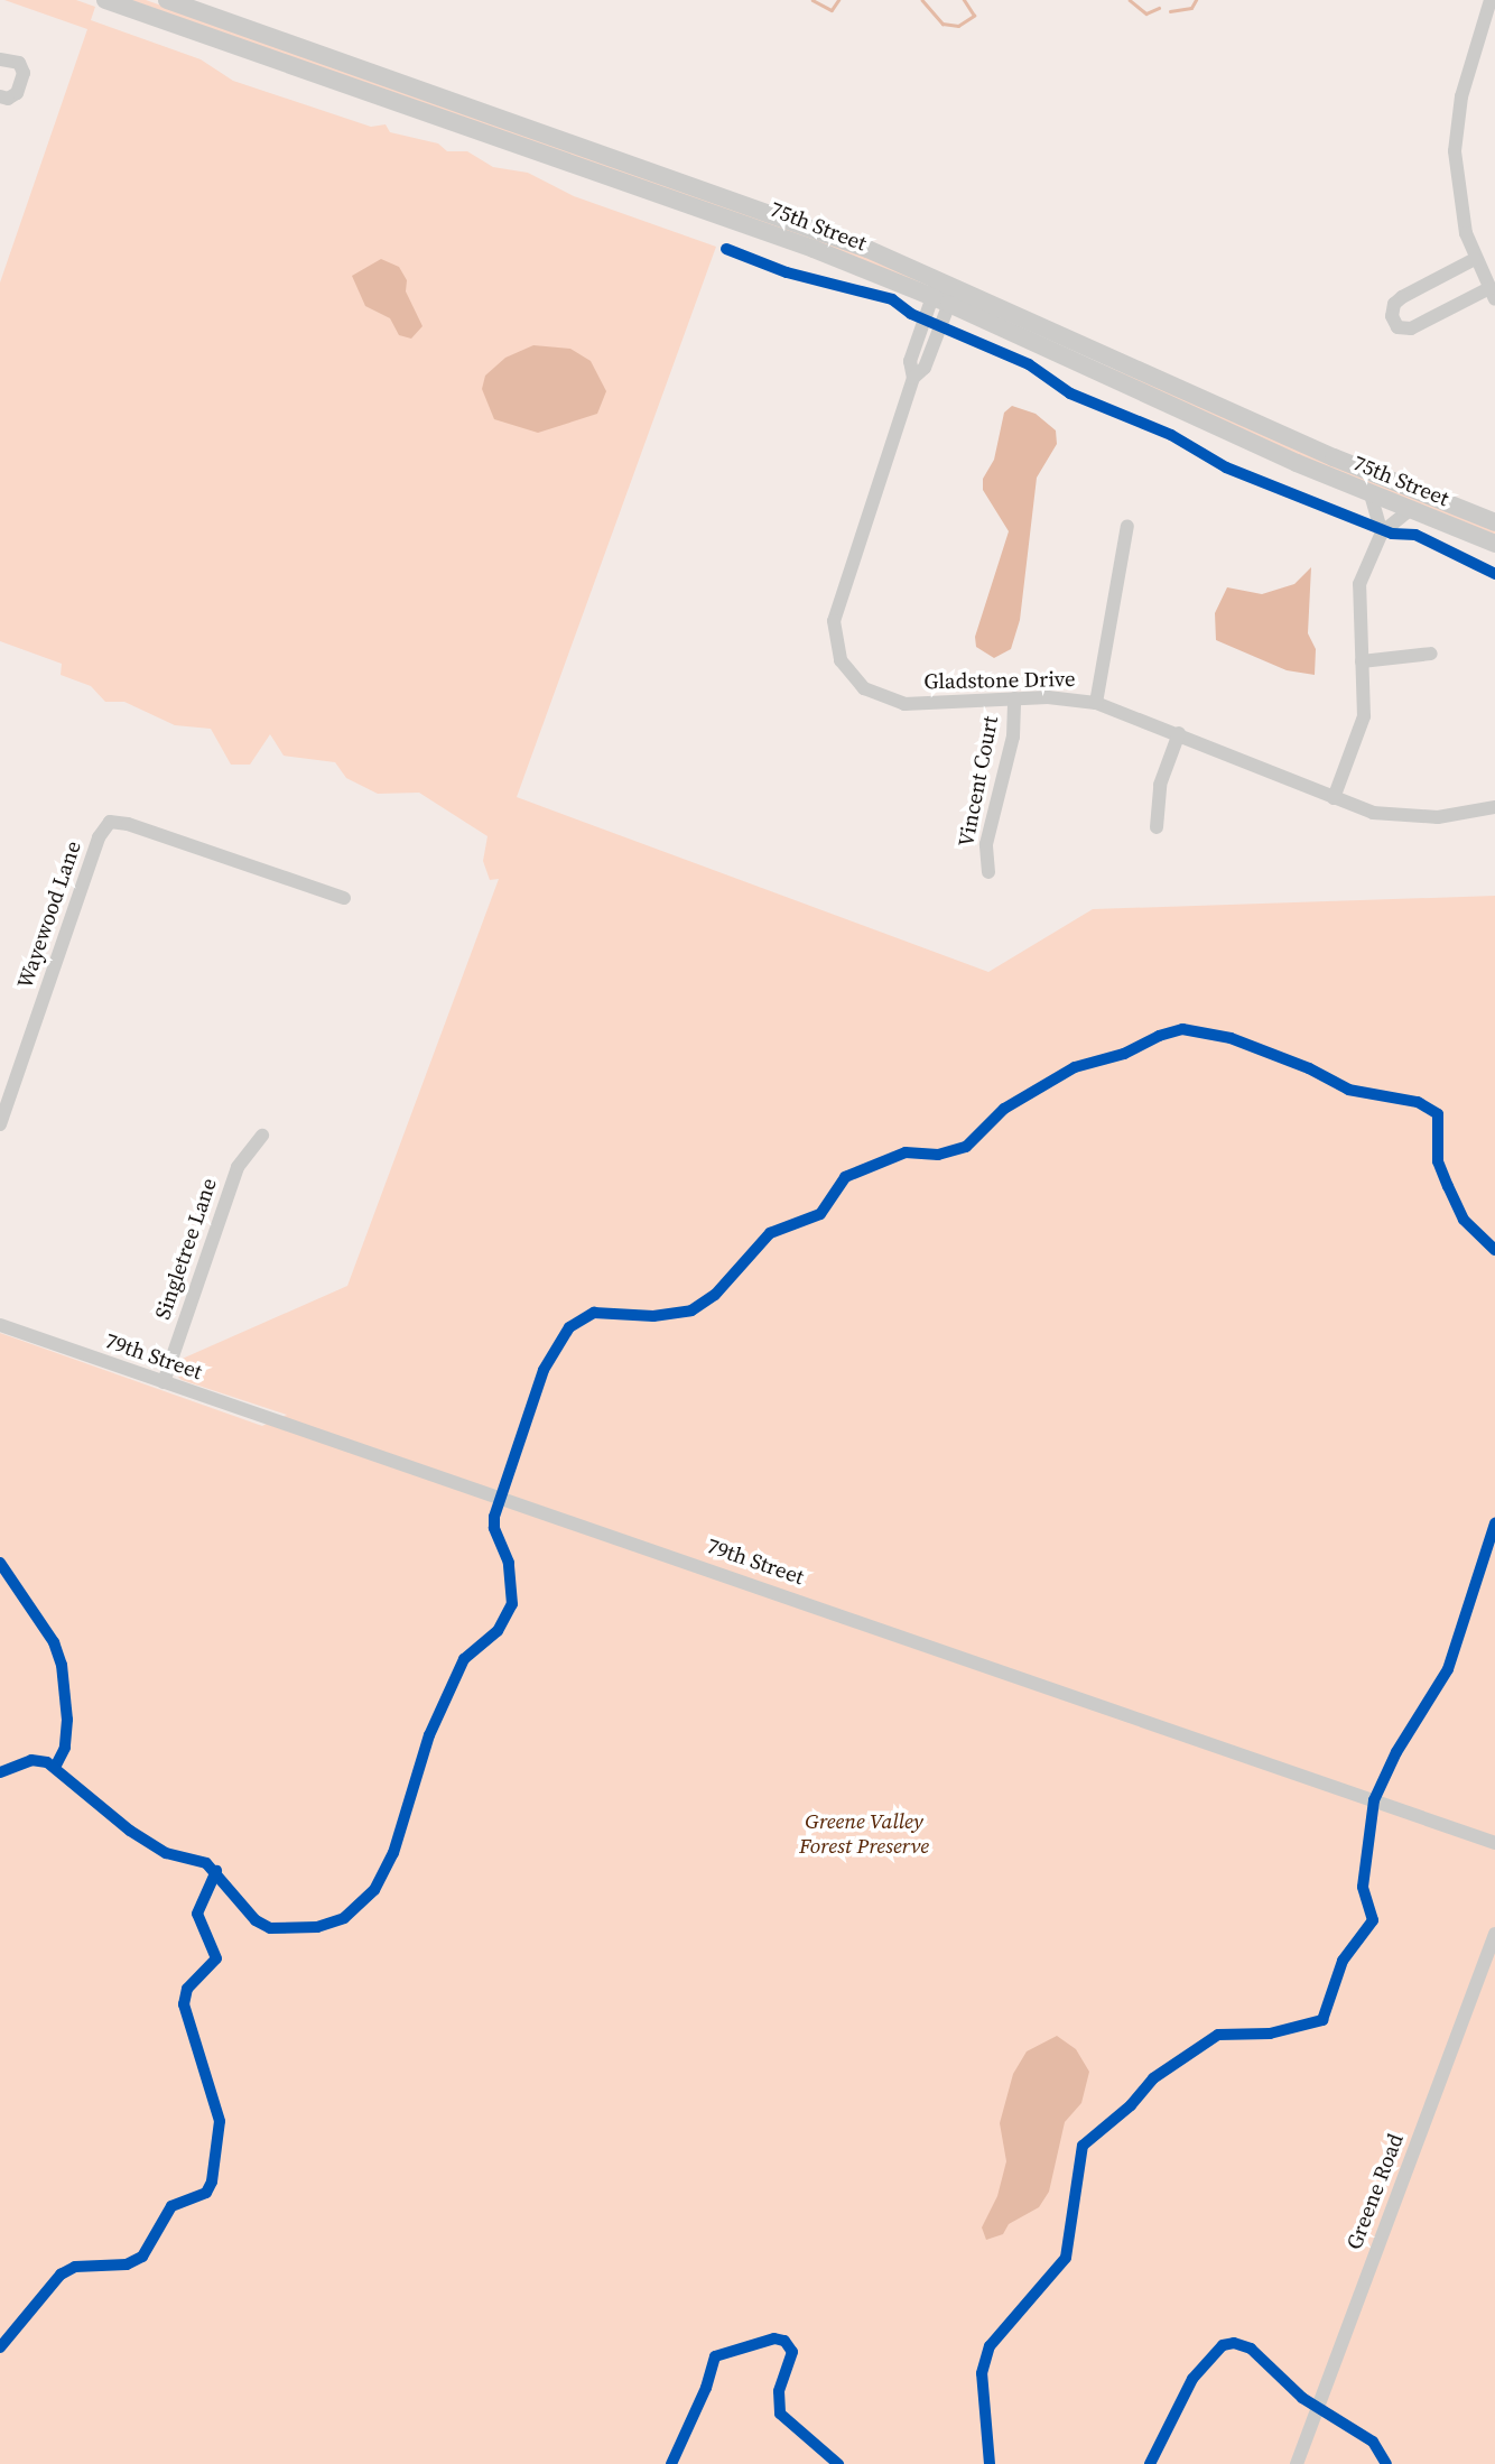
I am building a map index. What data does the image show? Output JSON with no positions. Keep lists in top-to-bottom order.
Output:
{
  "streets": {
    "main road": ["75th Street"],
    "street": [
      "Gladstone Drive",
      "Vincent Court",
      "Wayewood Lane",
      "Singletree Lane",
      "79th Street",
      "Greene Road"
    ]
  },
  "crossings": [
    ["75th Street", "Gladstone Drive"],
    ["Gladstone Drive", "Vincent Court"],
    ["Singletree Lane", "79th Street"]
  ],
  "parks": ["Greene Valley Forest Preserve"]
}
